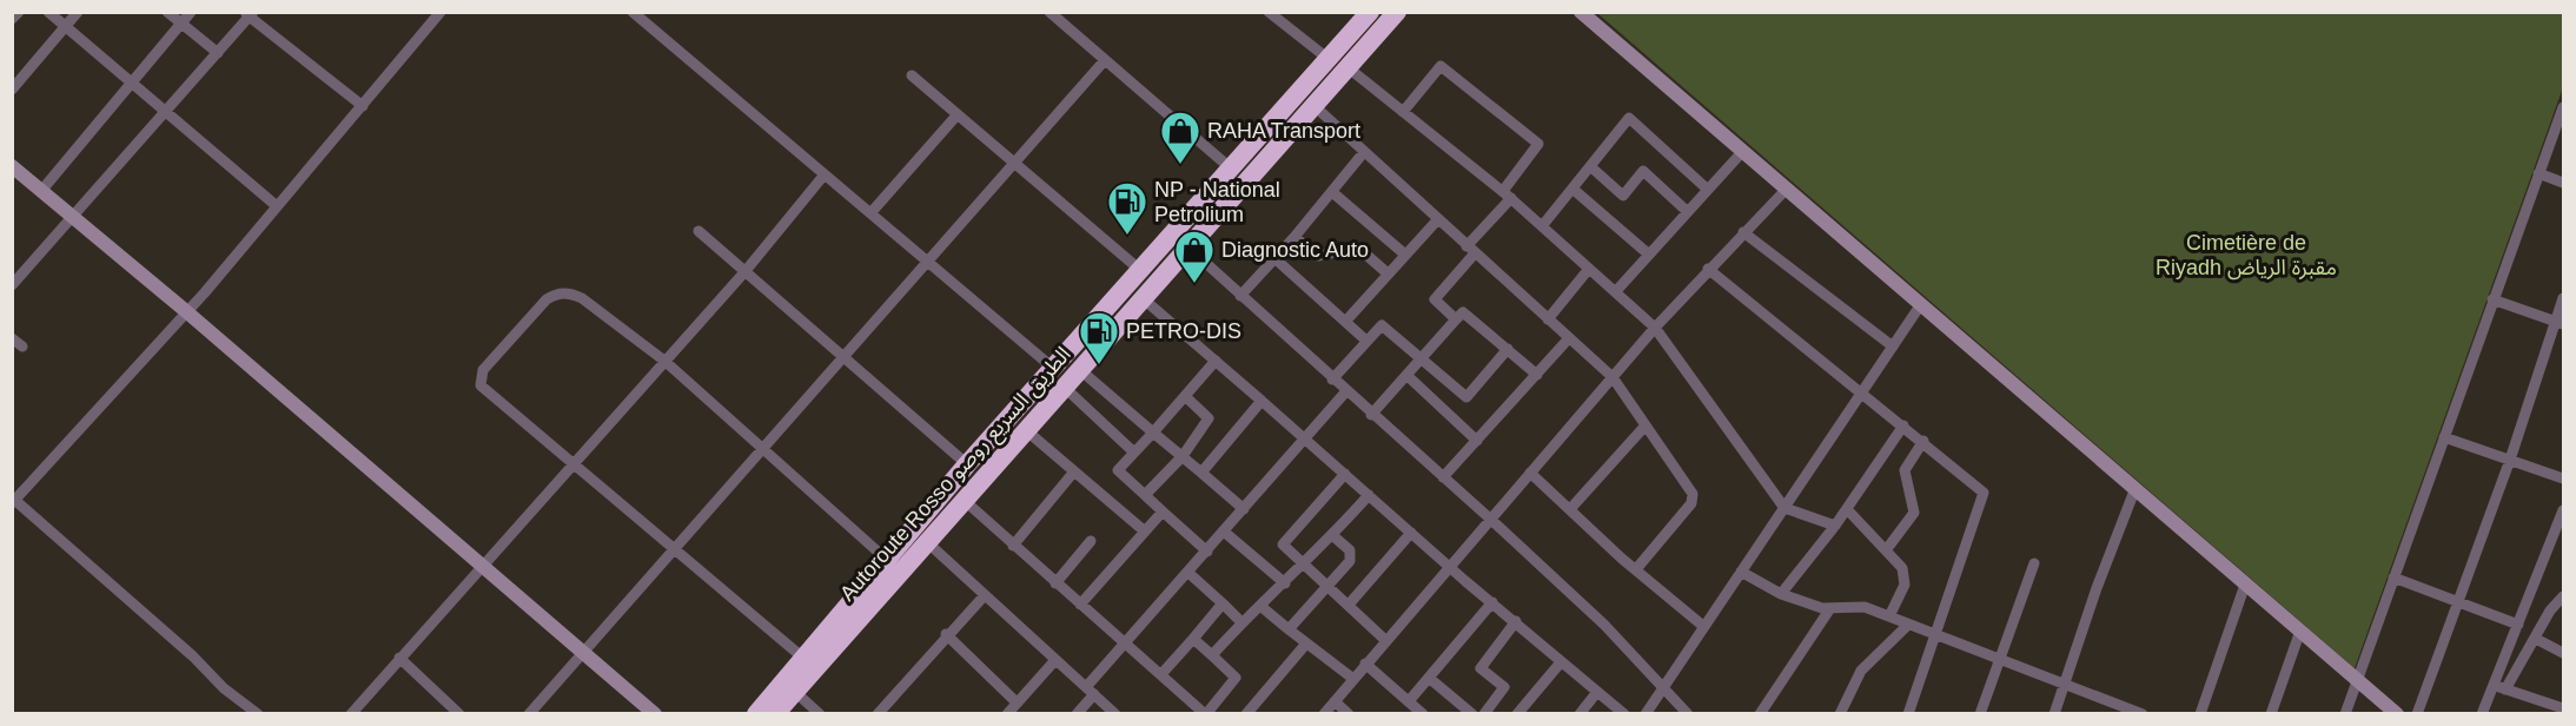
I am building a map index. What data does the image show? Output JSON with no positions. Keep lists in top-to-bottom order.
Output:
{
  "streets": {
    "highway": ["Autoroute Rosso الطريق السريع روصو"]
  },
  "parks": ["Cimetière de Riyadh مقبرة الرياض"],
  "places": {
    "shop": ["RAHA Transport", "Diagnostic Auto"],
    "fuel station": ["NP - National Petrolium", "PETRO-DIS"]
  }
}
